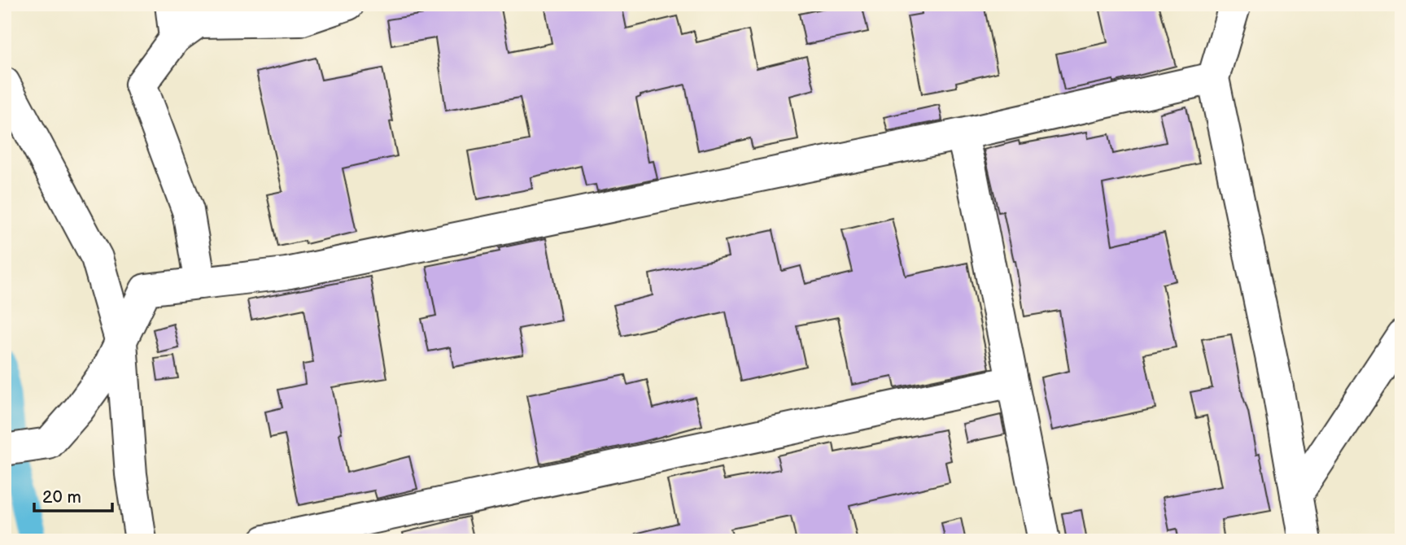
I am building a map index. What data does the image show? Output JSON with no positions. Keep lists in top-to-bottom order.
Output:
{
  "scale_bar": "20 m"
}
